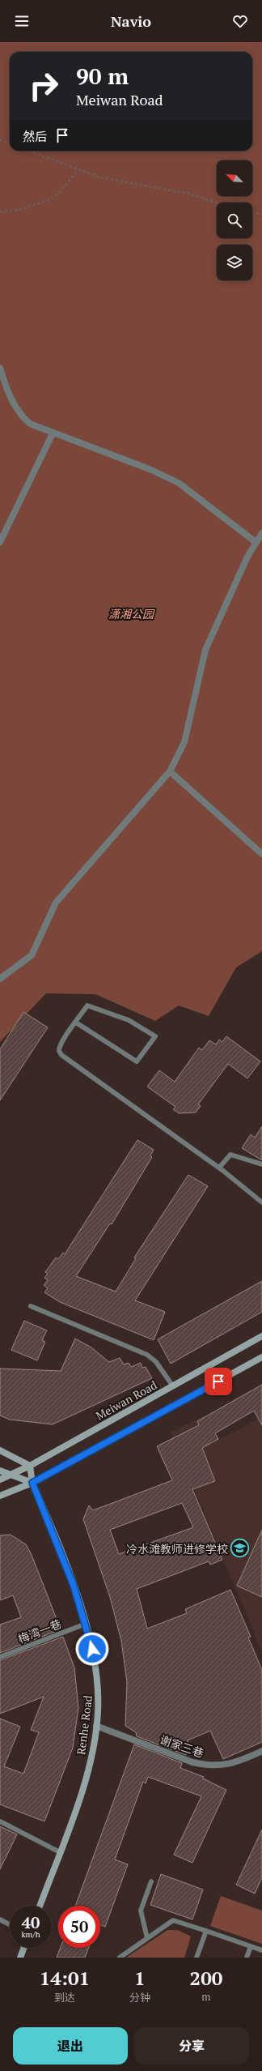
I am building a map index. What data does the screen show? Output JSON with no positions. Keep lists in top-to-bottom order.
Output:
{
  "streets": {
    "street": ["Meiwan Road", "Renhe Road", "谢家三巷"],
    "lane": ["梅湾一巷"]
  },
  "crossings": [
    ["Meiwan Road", "Renhe Road"],
    ["梅湾一巷", "Renhe Road"],
    ["Renhe Road", "谢家三巷"]
  ],
  "parks": ["潇湘公园"],
  "places": {
    "school or university": ["冷水滩教师进修学校"]
  },
  "north": "top left",
  "page": {
    "header": "Navio",
    "turn": ["90 m", "Meiwan Road"],
    "then": "然后",
    "speed": "40 km/h",
    "limit": "50",
    "eta": [
      "14:01",
      "到达",
      "1",
      "分钟",
      "200",
      "m"
    ],
    "buttons": ["退出", "分享"]
  }
}
